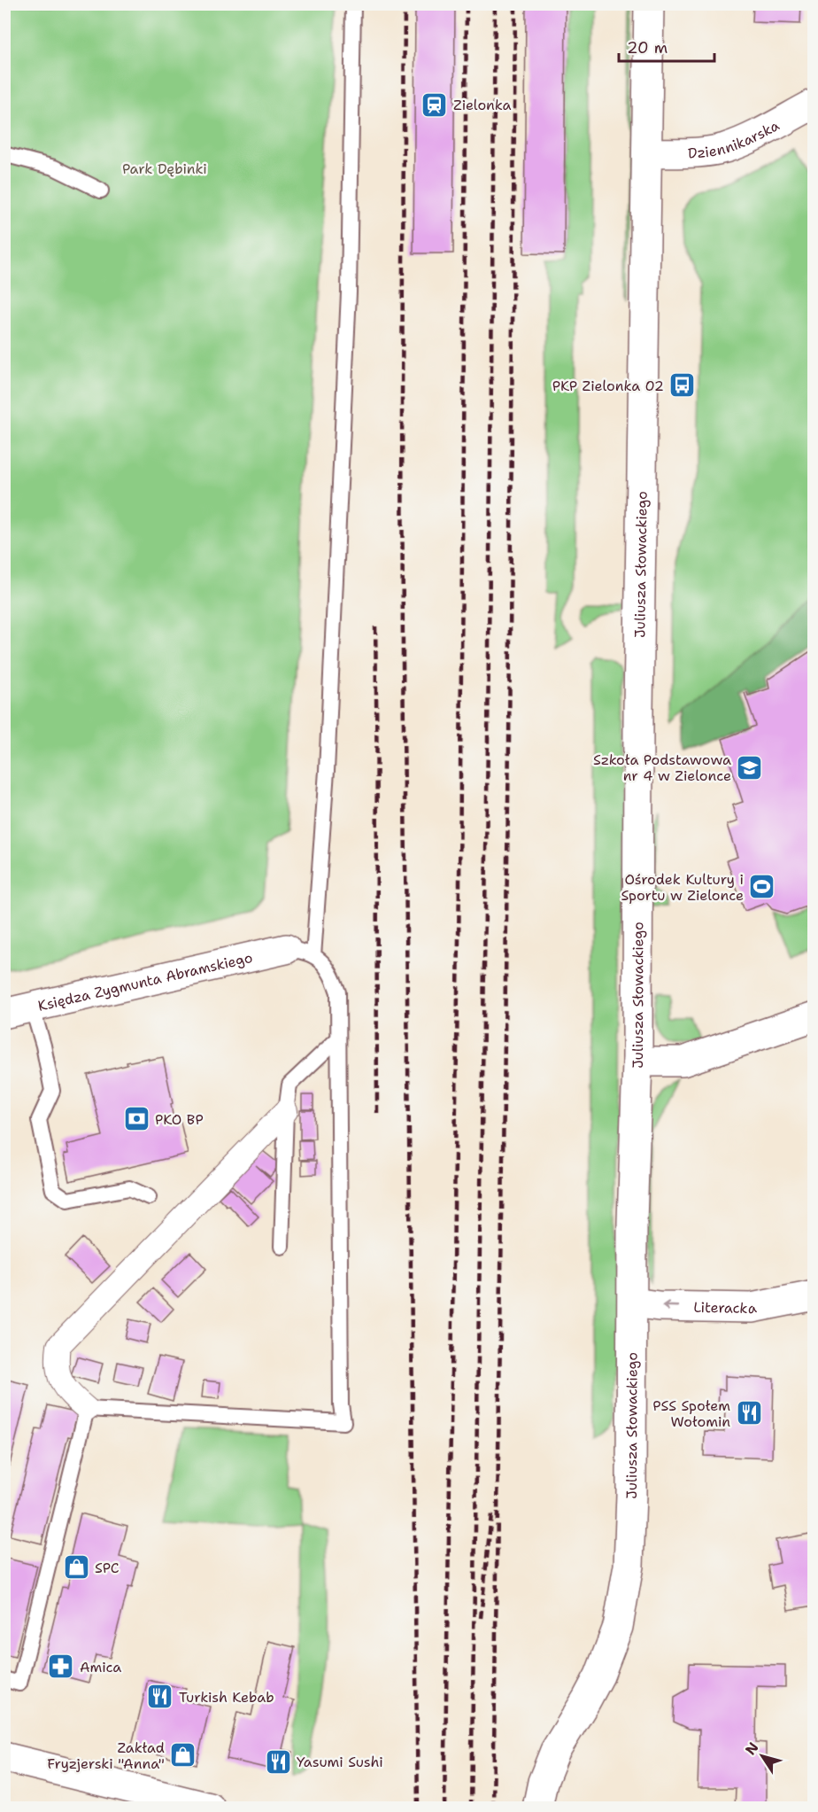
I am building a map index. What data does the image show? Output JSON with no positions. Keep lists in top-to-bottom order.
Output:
{
  "streets": {
    "street": [
      "Dziennikarska",
      "Juliusza Słowackiego",
      "Księdza Zygmunta Abramskiego",
      "Literacka"
    ]
  },
  "crossings": [
    ["Dziennikarska", "Juliusza Słowackiego"],
    ["Juliusza Słowackiego", "Literacka"]
  ],
  "parks": ["Park Dębinki"],
  "places": {
    "station": ["Zielonka"],
    "bus stop": ["PKP Zielonka 02"],
    "school or university": ["Szkoła Podstawowa nr 4 w Zielonce"],
    "sports": ["Ośrodek Kultury i Sportu w Zielonce"],
    "bank": ["PKO BP"],
    "restaurant": ["PSS Społem Wołomin", "Turkish Kebab", "Yasumi Sushi"],
    "shop": ["SPC", "Zakład Fryzjerski \"Anna\""],
    "pharmacy": ["Amica"]
  },
  "scale_bar": "20 m",
  "north": "top left"
}
